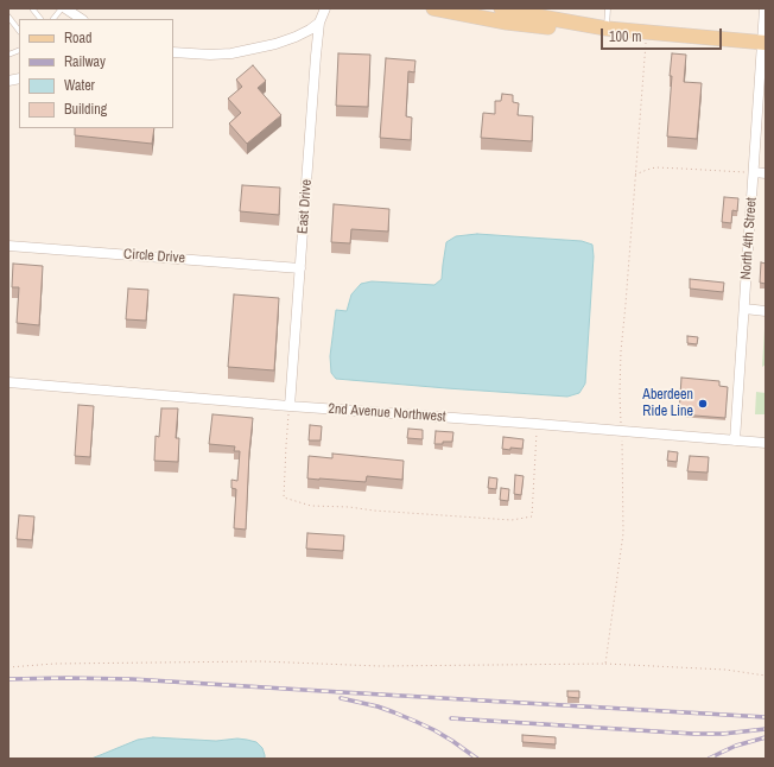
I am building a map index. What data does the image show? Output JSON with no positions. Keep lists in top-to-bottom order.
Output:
{
  "streets": {
    "street": [
      "East Drive",
      "North 4th Street",
      "Circle Drive",
      "2nd Avenue Northwest"
    ]
  },
  "crossings": [
    ["East Drive", "Circle Drive"],
    ["East Drive", "2nd Avenue Northwest"],
    ["North 4th Street", "2nd Avenue Northwest"]
  ],
  "places": ["Aberdeen Ride Line"],
  "legend": [
    "Road",
    "Railway",
    "Water",
    "Building"
  ],
  "scale_bar": "100 m"
}
